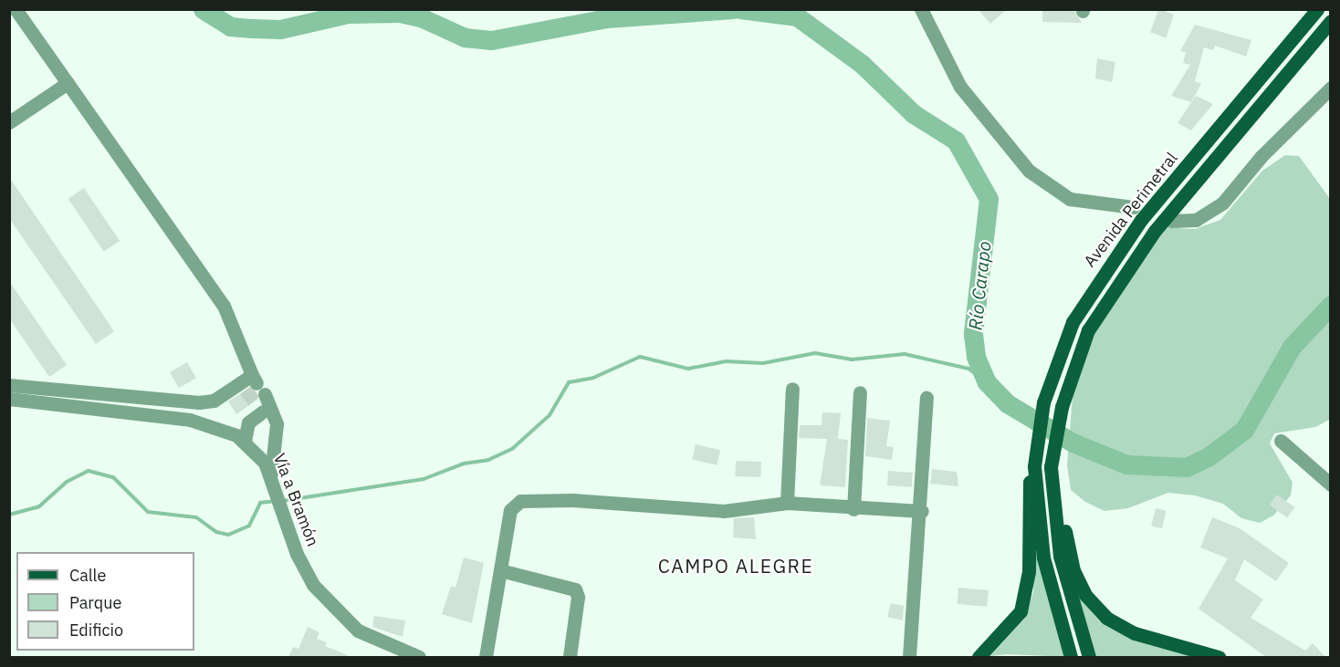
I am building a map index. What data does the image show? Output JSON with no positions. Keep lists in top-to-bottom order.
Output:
{
  "streets": {
    "main road": ["Avenida Perimetral"],
    "street": ["Vía a Bramón"]
  },
  "districts": ["CAMPO ALEGRE"],
  "water": ["Río Carapo"],
  "legend": ["Calle", "Parque", "Edificio"]
}
